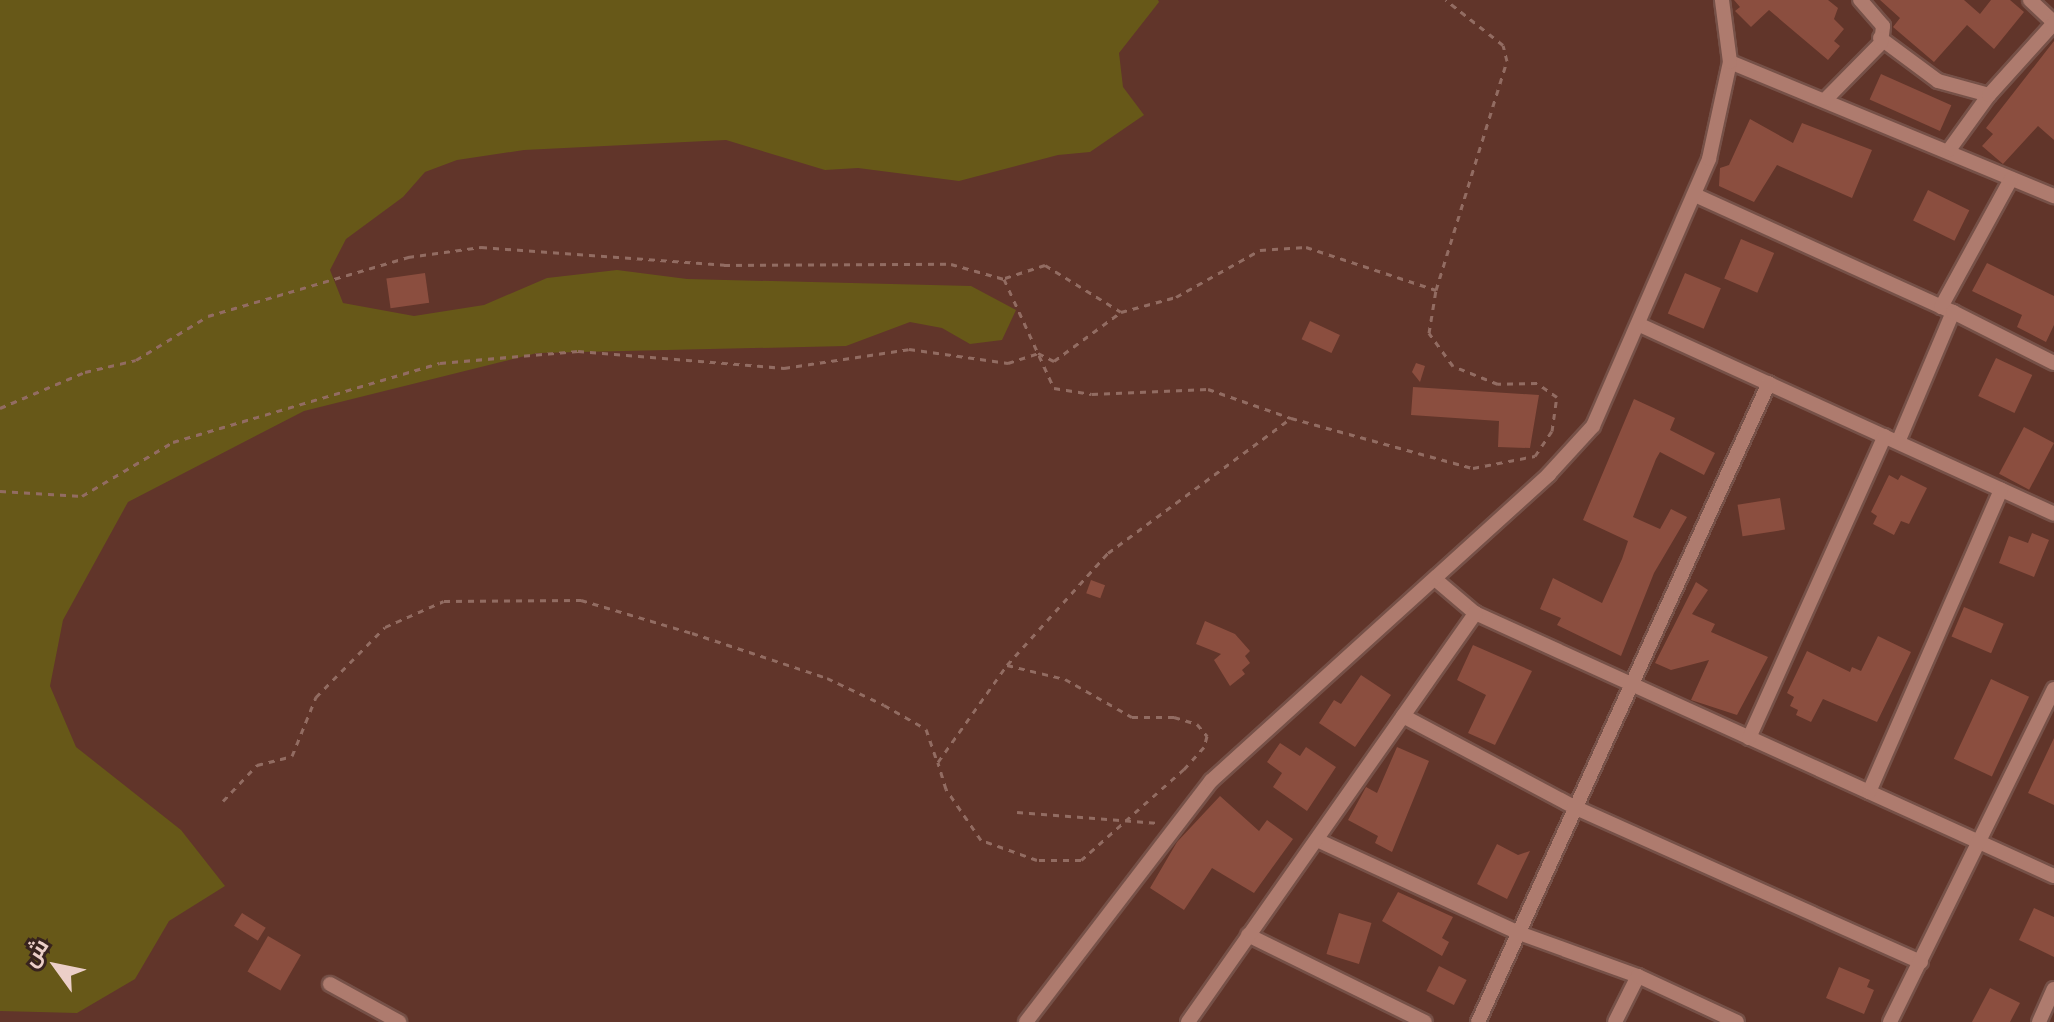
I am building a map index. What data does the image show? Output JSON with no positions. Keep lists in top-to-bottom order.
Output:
{
  "north": "top left"
}
